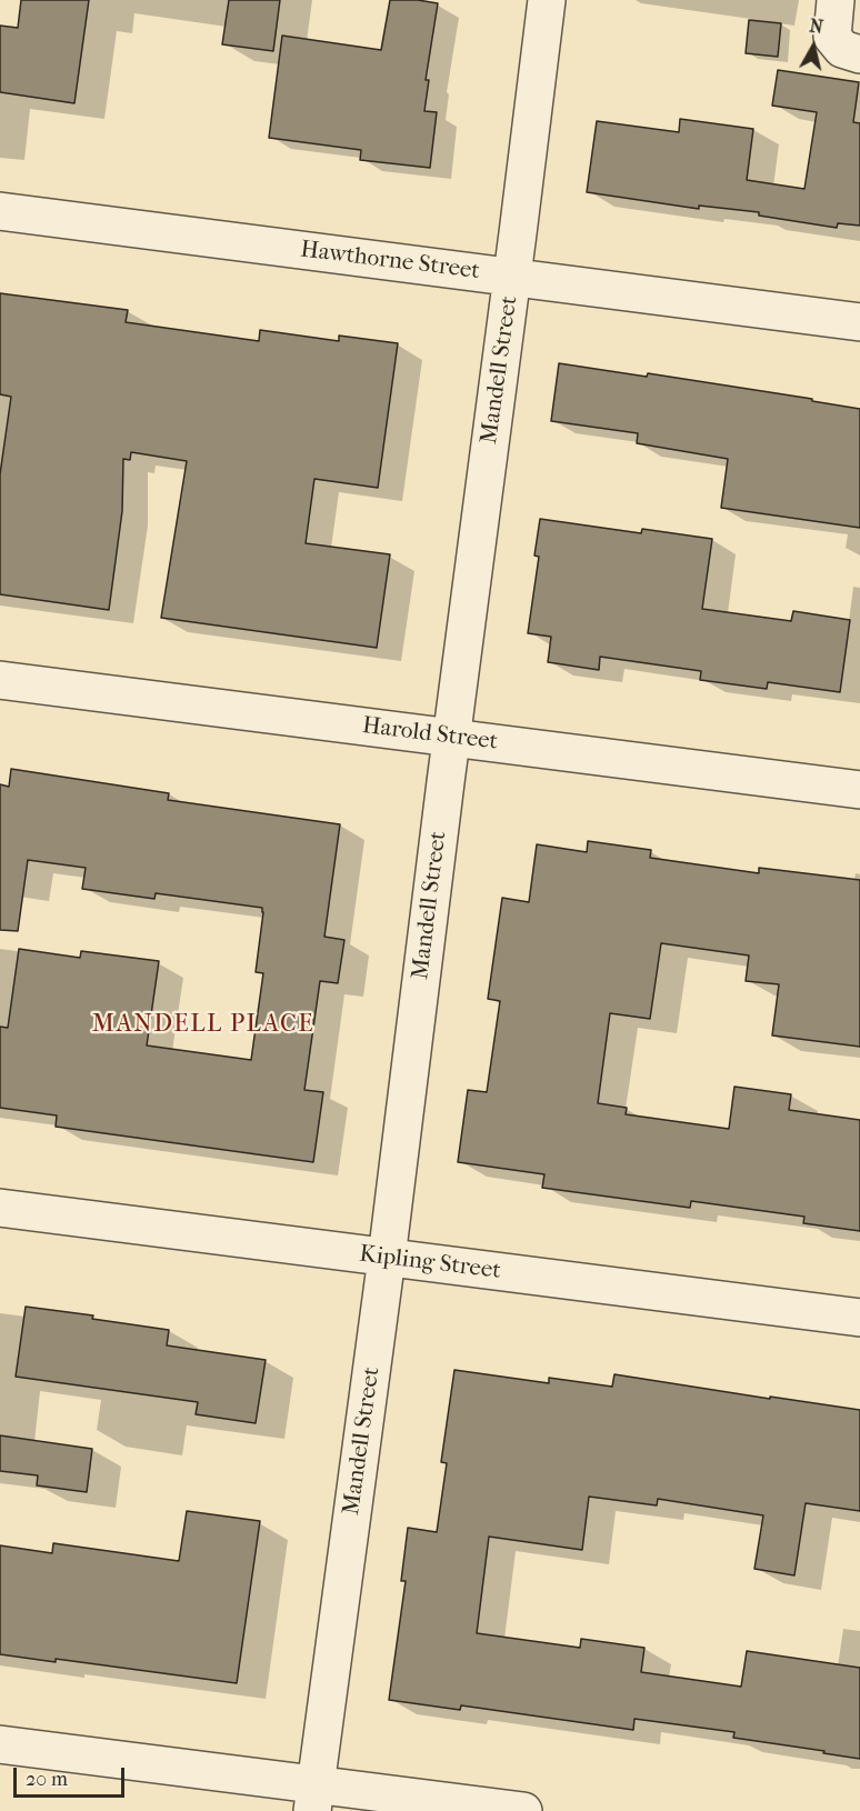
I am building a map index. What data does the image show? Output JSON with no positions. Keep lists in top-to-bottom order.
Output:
{
  "streets": {
    "street": [
      "Hawthorne Street",
      "Mandell Street",
      "Harold Street",
      "Kipling Street"
    ]
  },
  "crossings": [
    ["Hawthorne Street", "Mandell Street"],
    ["Mandell Street", "Harold Street"],
    ["Mandell Street", "Kipling Street"]
  ],
  "districts": ["MANDELL PLACE"],
  "scale_bar": "20 m",
  "north": "top"
}
